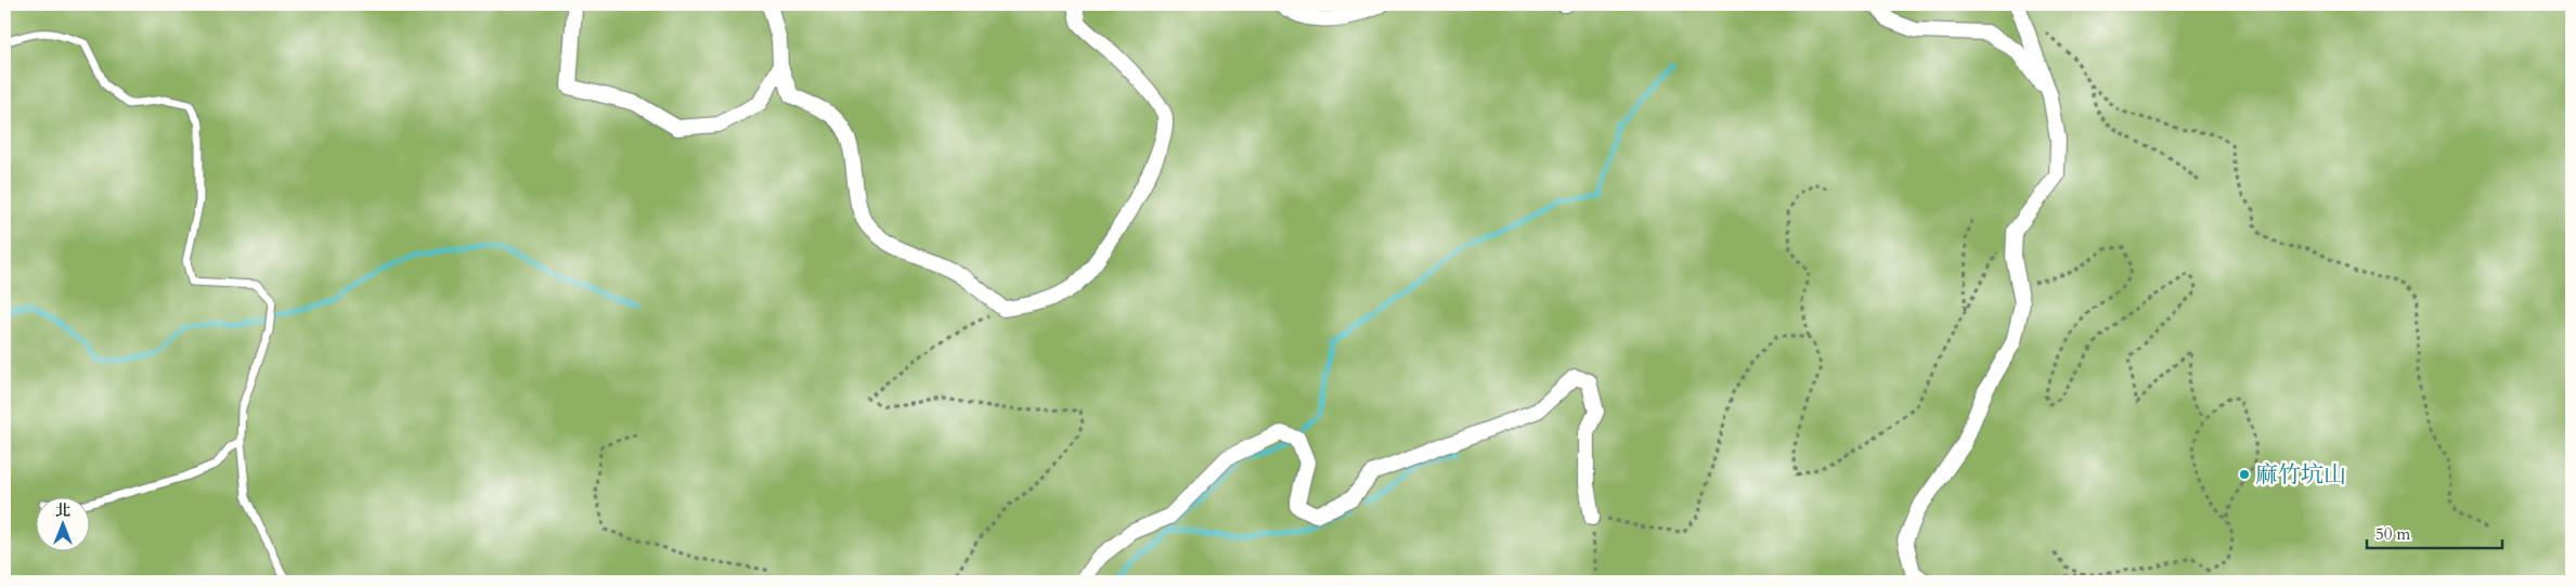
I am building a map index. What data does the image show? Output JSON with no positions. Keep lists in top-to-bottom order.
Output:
{
  "places": ["麻竹坑山"],
  "scale_bar": "50 m",
  "north": "top"
}
